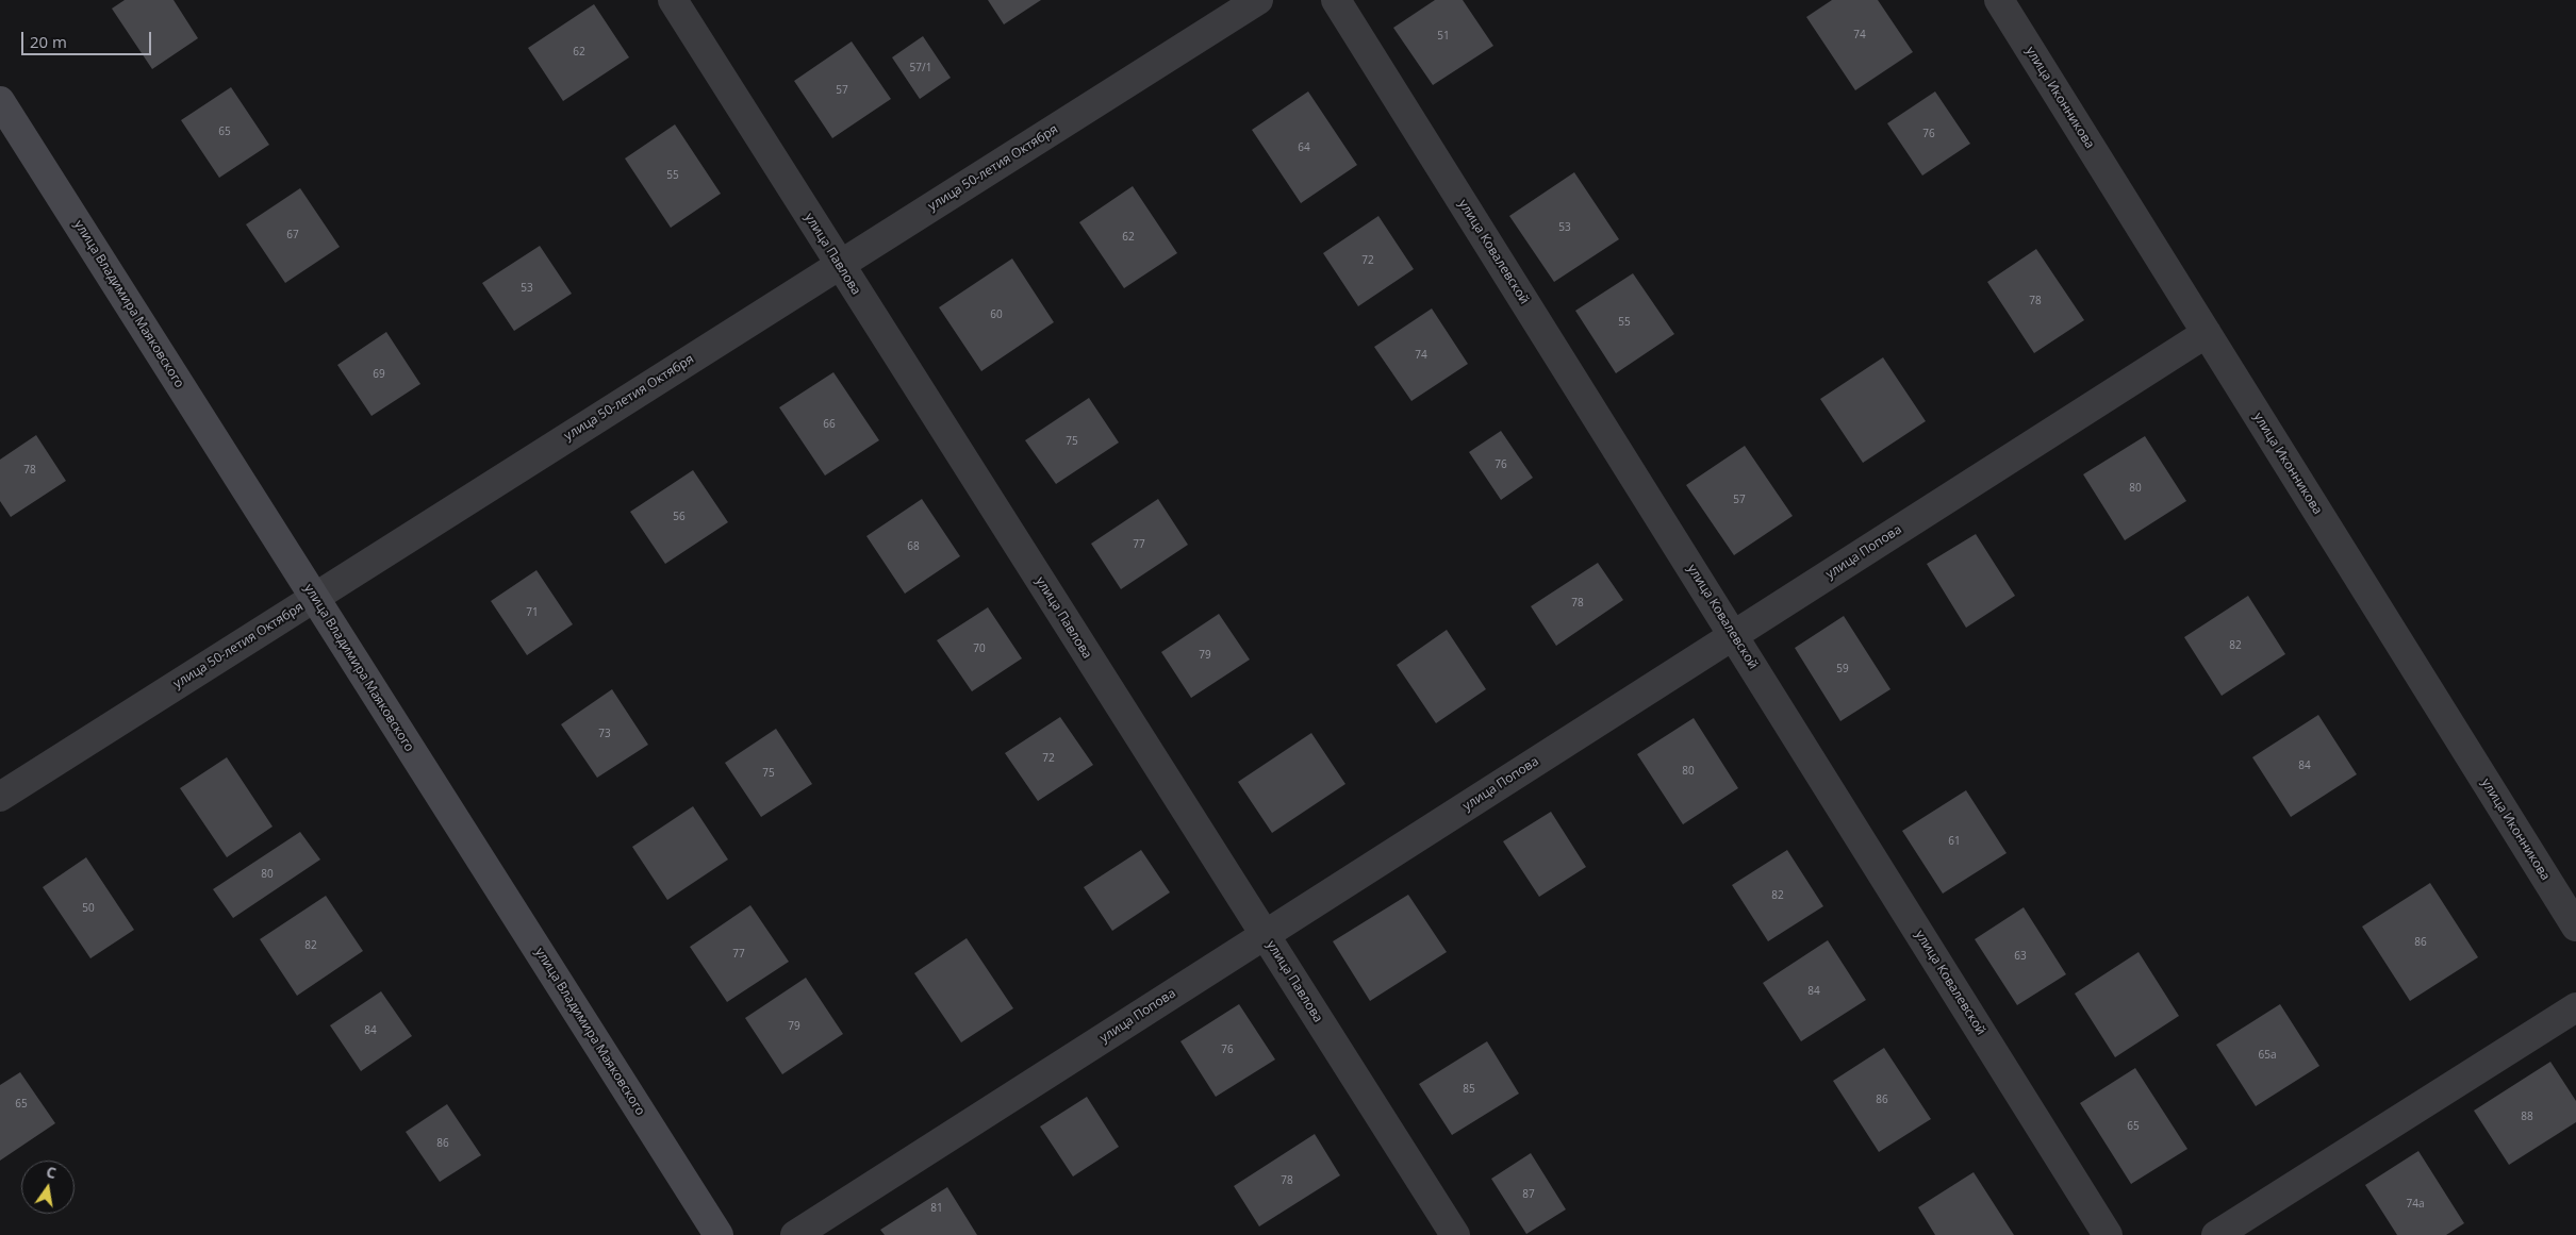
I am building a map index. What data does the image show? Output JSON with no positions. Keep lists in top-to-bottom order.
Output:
{
  "streets": {
    "street": [
      "улица Иконникова",
      "улица 50-летия Октября",
      "улица Ковалевской",
      "улица Павлова",
      "улица Владимира Маяковского",
      "улица Попова"
    ]
  },
  "crossings": [
    ["улица Иконникова", "улица Попова"],
    ["улица 50-летия Октября", "улица Павлова"],
    ["улица 50-летия Октября", "улица Владимира Маяковского"],
    ["улица Ковалевской", "улица Попова"],
    ["улица Павлова", "улица Попова"]
  ],
  "house_numbers": [
    "74",
    "51",
    "62",
    "57/1",
    "57",
    "65",
    "76",
    "64",
    "55",
    "53",
    "67",
    "62",
    "72",
    "53",
    "78",
    "60",
    "55",
    "74",
    "69",
    "66",
    "75",
    "76",
    "78",
    "80",
    "57",
    "56",
    "77",
    "68",
    "78",
    "71",
    "82",
    "70",
    "79",
    "59",
    "73",
    "72",
    "84",
    "80",
    "75",
    "61",
    "80",
    "82",
    "50",
    "86",
    "82",
    "77",
    "63",
    "84",
    "79",
    "84",
    "76",
    "65а",
    "85",
    "86",
    "65",
    "88",
    "65",
    "86",
    "78",
    "87",
    "74а",
    "81"
  ],
  "scale_bar": "20 m",
  "north": "top"
}
